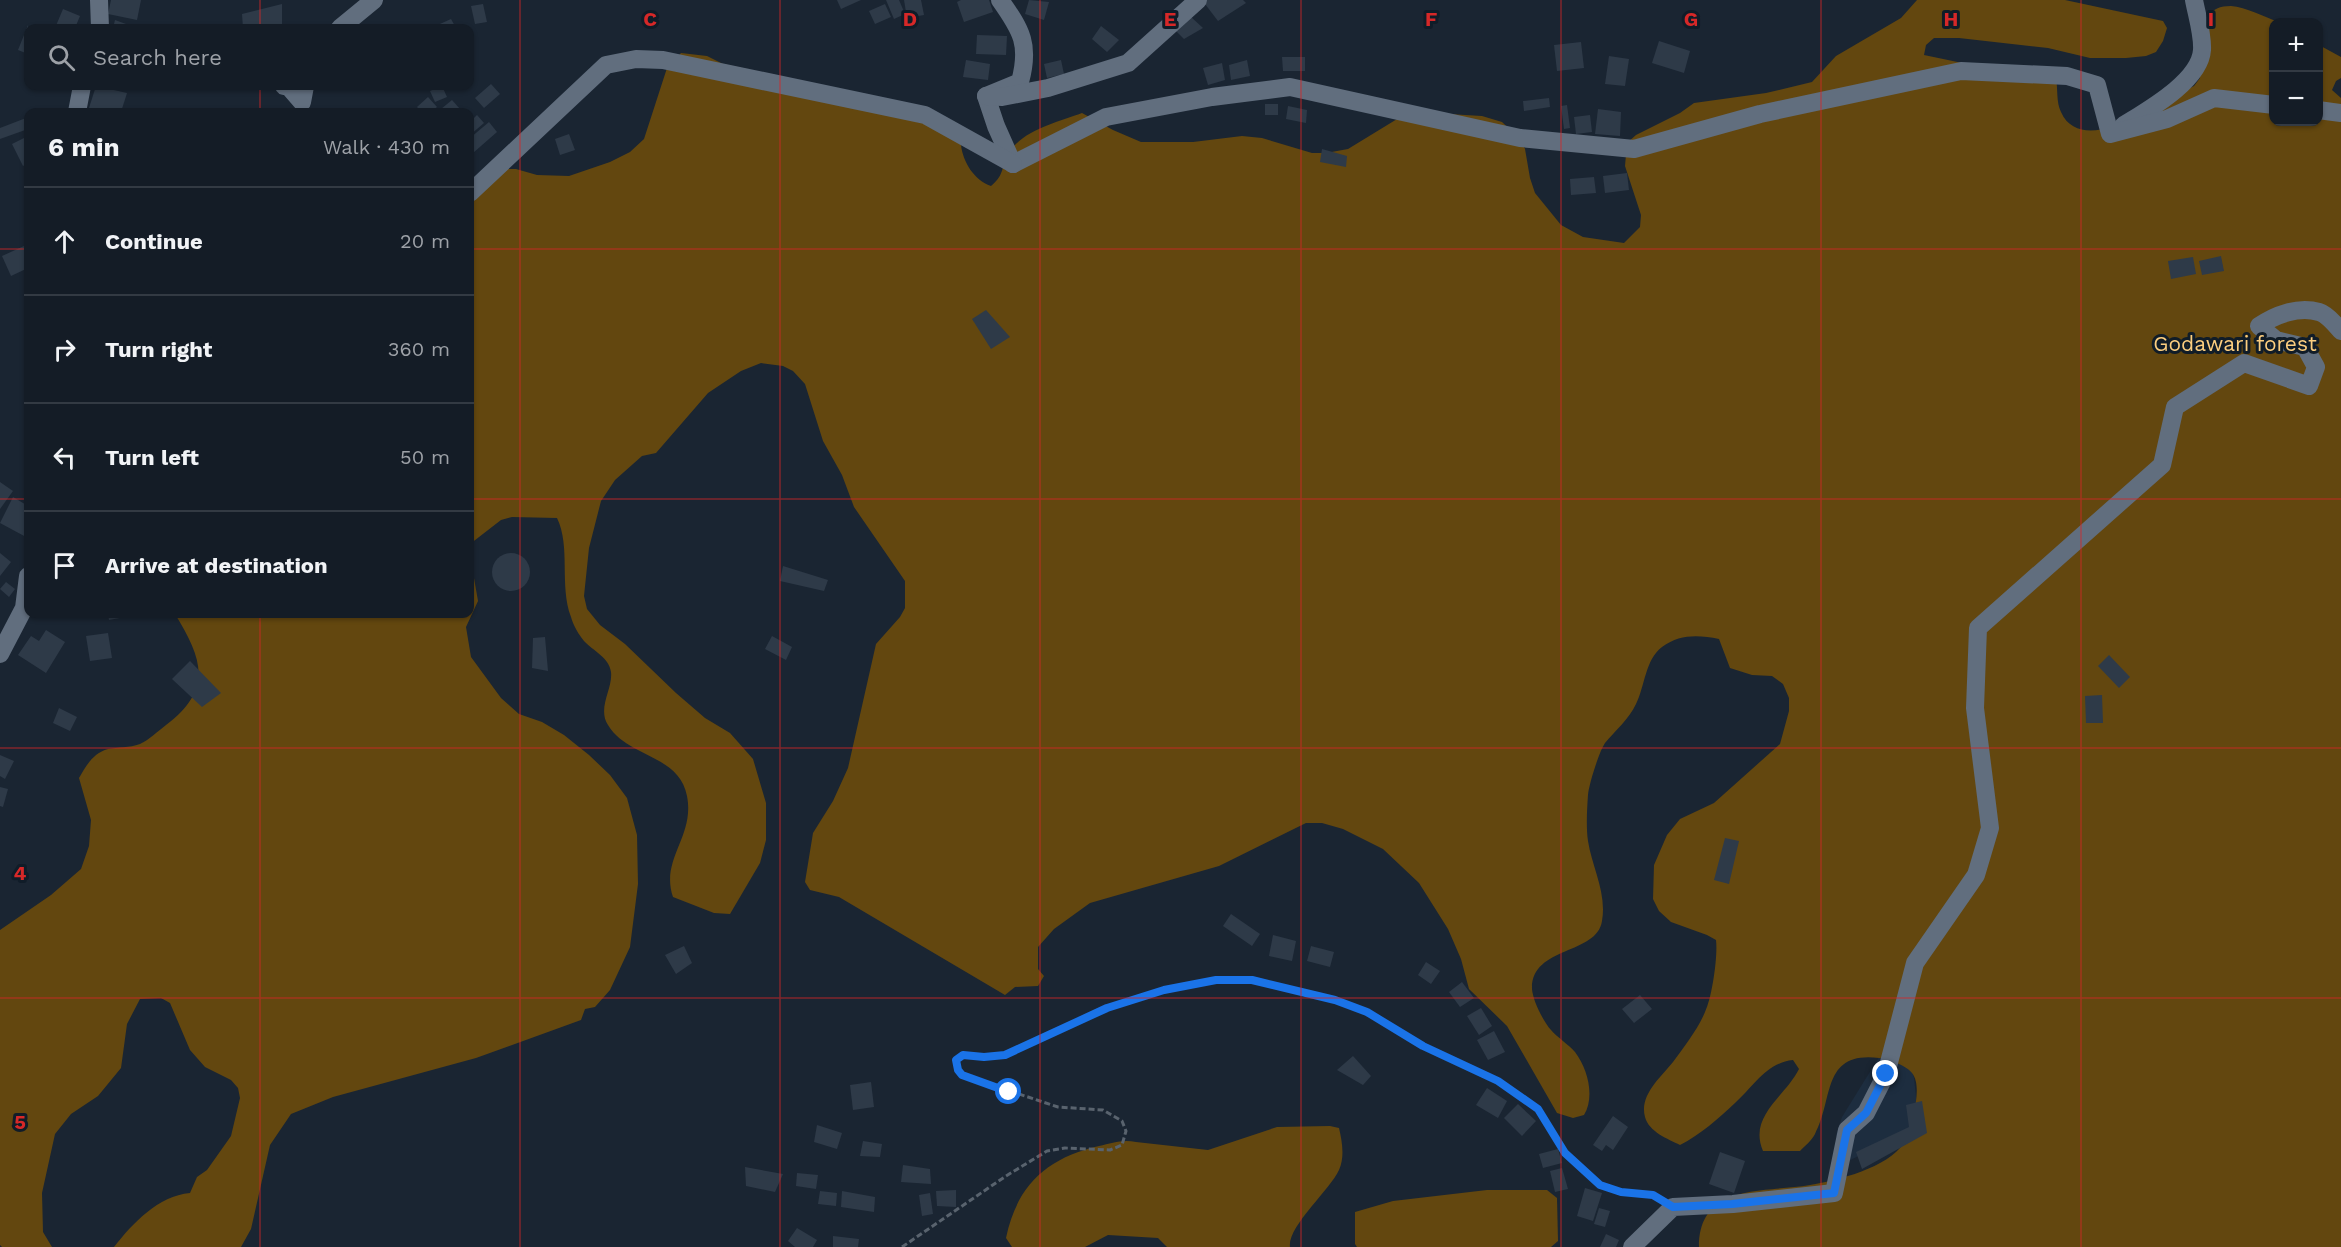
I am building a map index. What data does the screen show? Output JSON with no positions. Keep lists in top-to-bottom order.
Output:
{
  "parks": ["Godawari forest"],
  "page": {
    "map_buttons": ["+", "−"],
    "search": "Search here",
    "heading": ["6 min", "Walk · 430 m"],
    "list": [
      ["Continue", "20 m"],
      ["Turn right", "360 m"],
      ["Turn left", "50 m"],
      "Arrive at destination"
    ]
  },
  "grid": {
    "columns": [
      "C",
      "D",
      "E",
      "F",
      "G",
      "H",
      "I"
    ],
    "rows": ["4", "5"]
  }
}
